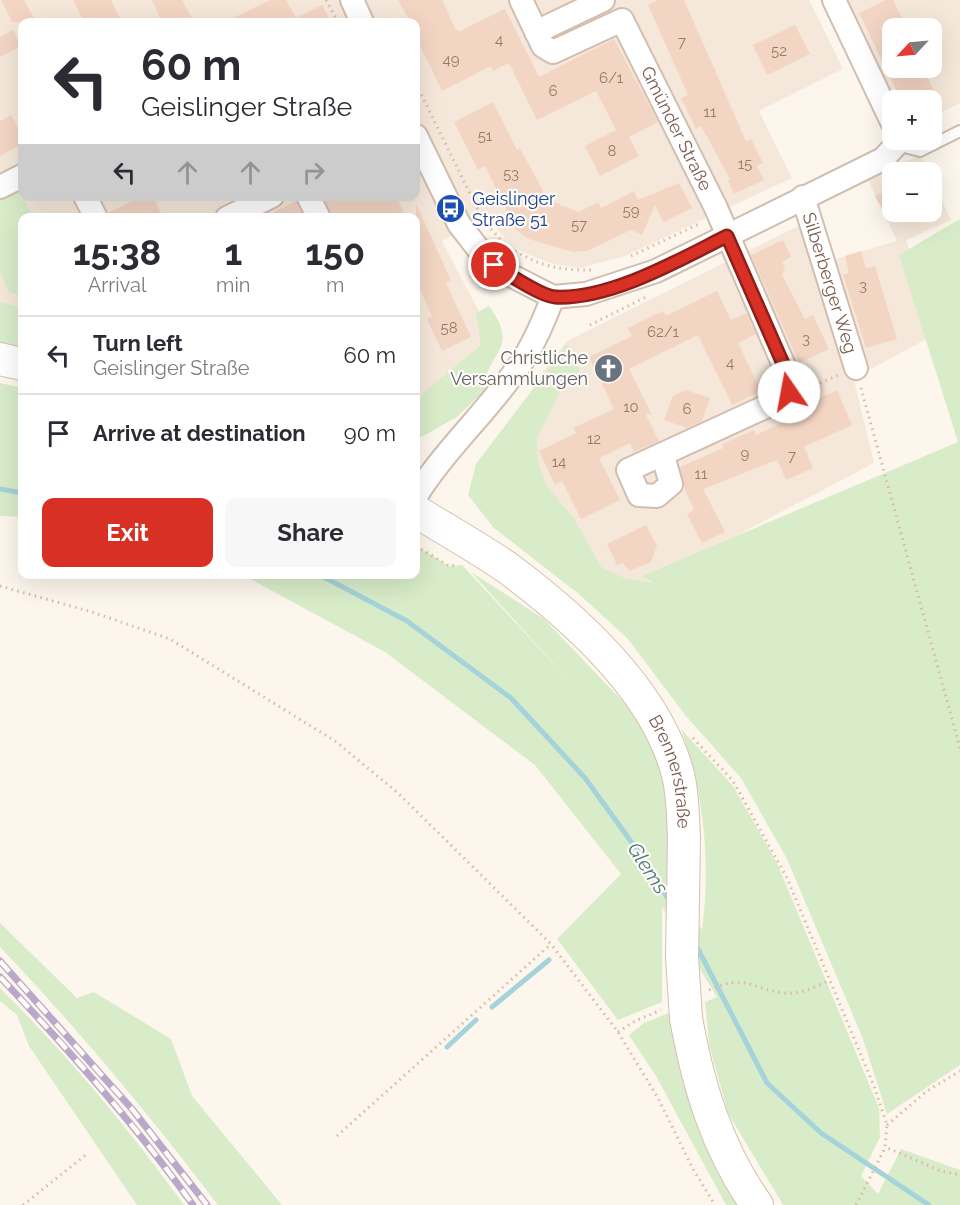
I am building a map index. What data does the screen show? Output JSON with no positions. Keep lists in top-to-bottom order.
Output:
{
  "streets": {
    "main road": ["Brennerstraße"],
    "street": ["Gmünder Straße", "Silberberger Weg"]
  },
  "water": ["Glems"],
  "places": {
    "bus stop": ["Geislinger Straße 51"],
    "church": ["Christliche Versammlungen"]
  },
  "house_numbers": [
    "4",
    "7",
    "52",
    "49",
    "6/1",
    "6",
    "11",
    "51",
    "8",
    "15",
    "53",
    "59",
    "57",
    "3",
    "58",
    "62/1",
    "3",
    "4",
    "10",
    "6",
    "12",
    "9",
    "7",
    "14",
    "11"
  ],
  "north": "bottom left",
  "page": {
    "map_buttons": ["+", "−"],
    "turn": ["60 m", "Geislinger Straße"],
    "eta": [
      "15:38",
      "Arrival",
      "1",
      "min",
      "150",
      "m"
    ],
    "list": [
      {
        "name": "Turn left",
        "note": "Geislinger Straße",
        "value": "60 m"
      },
      {
        "name": "Arrive at destination",
        "value": "90 m"
      }
    ],
    "buttons": ["Exit", "Share"]
  }
}
